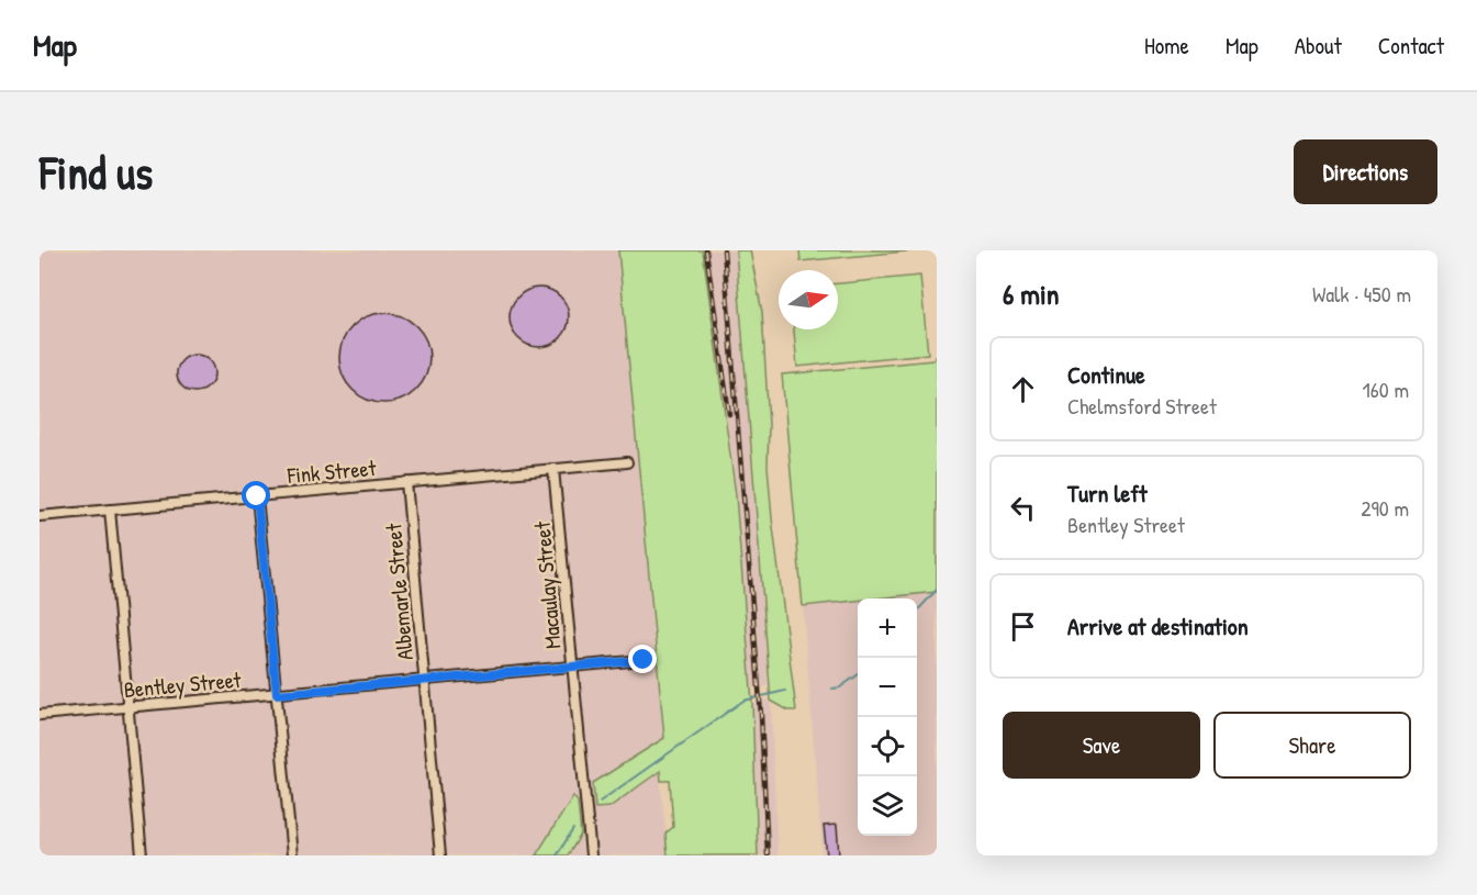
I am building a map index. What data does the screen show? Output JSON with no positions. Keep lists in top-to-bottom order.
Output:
{
  "streets": {
    "street": [
      "Fink Street",
      "Macaulay Street",
      "Albemarle Street",
      "Bentley Street"
    ]
  },
  "crossings": [
    ["Fink Street", "Macaulay Street"],
    ["Fink Street", "Albemarle Street"],
    ["Macaulay Street", "Bentley Street"],
    ["Albemarle Street", "Bentley Street"]
  ],
  "north": "right",
  "page": {
    "header": "Map",
    "nav": [
      "Home",
      "Map",
      "About",
      "Contact"
    ],
    "buttons": [
      "Directions",
      ["Save", "Share"]
    ],
    "title": "Find us",
    "heading": ["6 min", "Walk · 450 m"],
    "list": [
      ["Continue", "Chelmsford Street", "160 m"],
      ["Turn left", "Bentley Street", "290 m"],
      "Arrive at destination"
    ],
    "map_buttons": ["+", "−"]
  }
}
